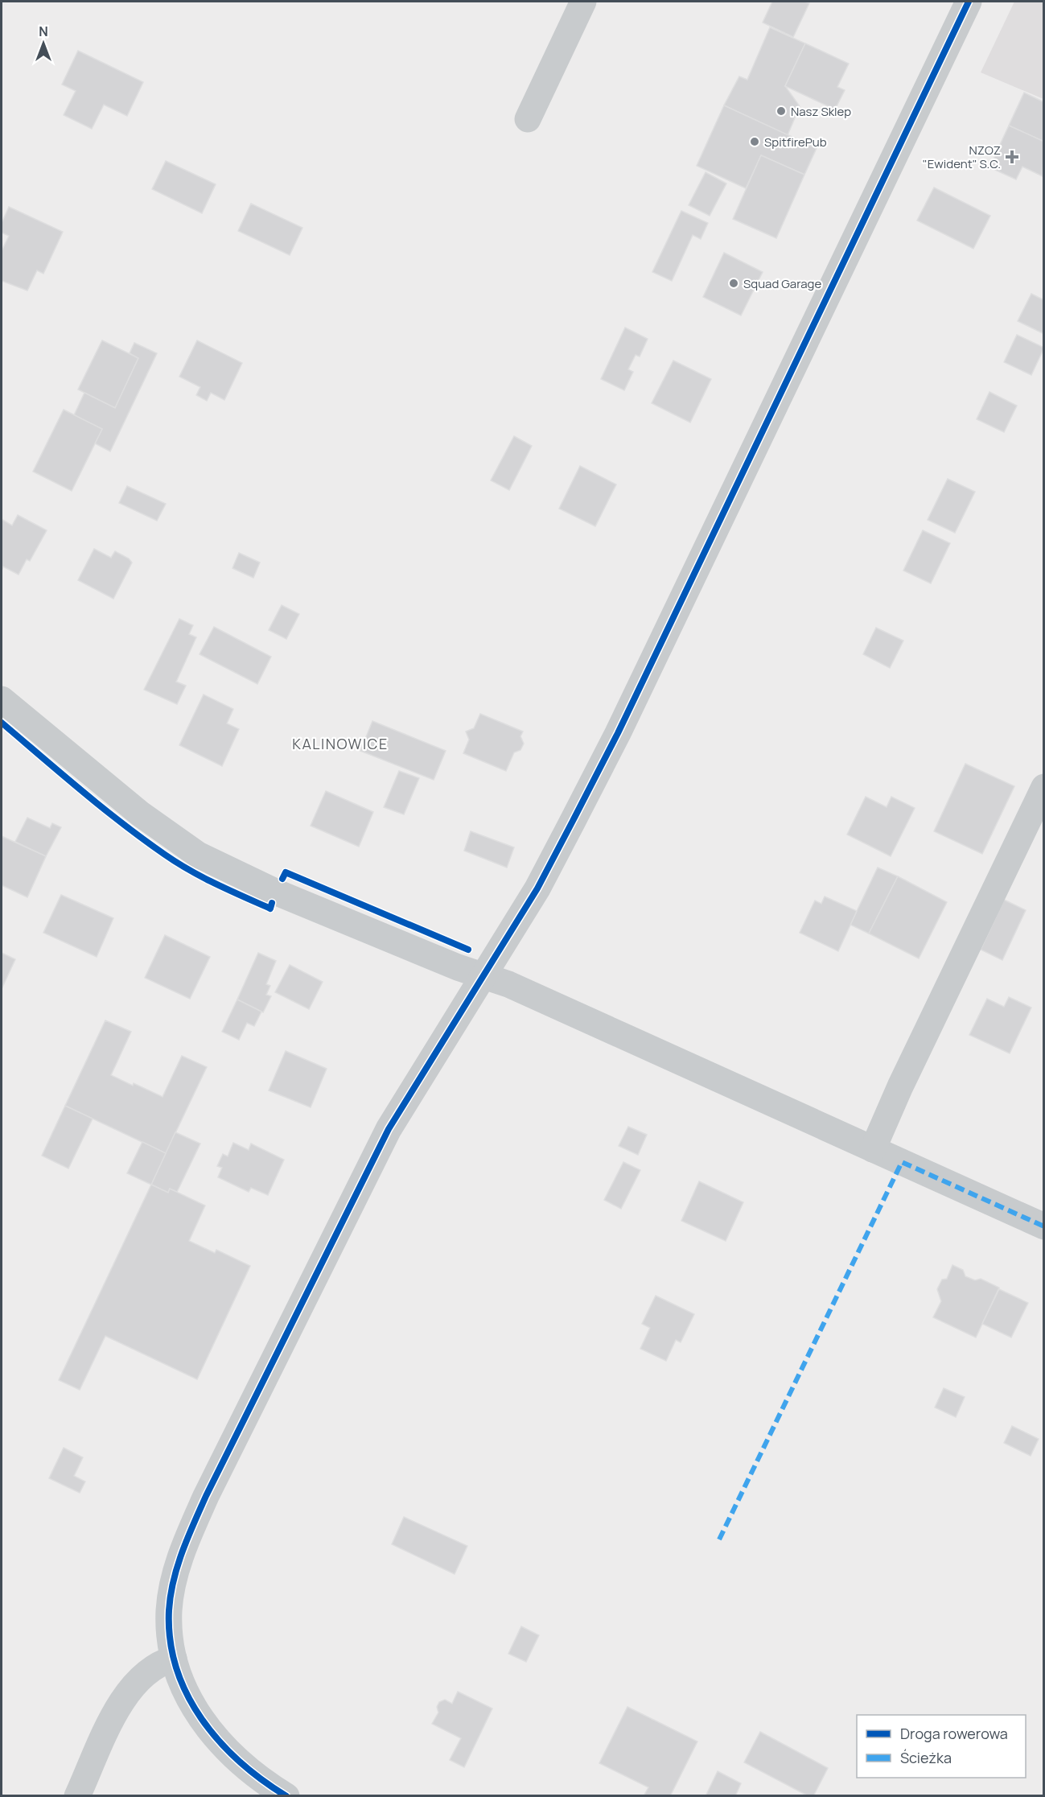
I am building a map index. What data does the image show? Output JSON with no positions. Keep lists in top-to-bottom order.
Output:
{
  "districts": ["KALINOWICE"],
  "places": {
    "other": ["Nasz Sklep", "SpitfirePub", "Squad Garage"],
    "health": ["NZOZ \"Ewident\" S.C."]
  },
  "legend": ["Droga rowerowa", "Ścieżka"],
  "north": "top"
}
